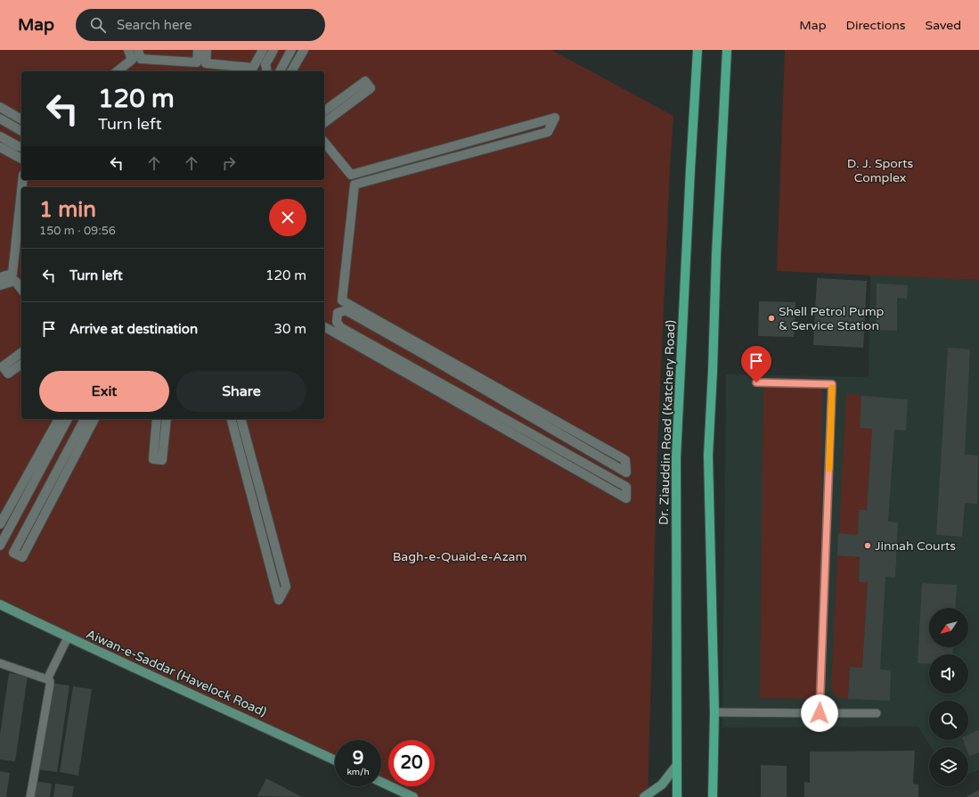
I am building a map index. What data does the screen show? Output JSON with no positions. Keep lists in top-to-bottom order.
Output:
{
  "streets": {
    "main road": ["Dr. Ziauddin Road (Katchery Road)", "Aiwan-e-Saddar (Havelock Road)"]
  },
  "parks": ["D. J. Sports Complex", "Bagh-e-Quaid-e-Azam"],
  "places": ["Shell Petrol Pump & Service Station", "Jinnah Courts"],
  "north": "bottom left",
  "page": {
    "header": "Map",
    "search": "Search here",
    "nav": ["Map", "Directions", "Saved"],
    "turn": ["120 m", "Turn left"],
    "heading": ["1 min", "150 m · 09:56"],
    "list": [
      {
        "name": "Turn left",
        "value": "120 m"
      },
      {
        "name": "Arrive at destination",
        "value": "30 m"
      }
    ],
    "buttons": ["Exit", "Share"],
    "speed": "9 km/h",
    "limit": "20"
  }
}
